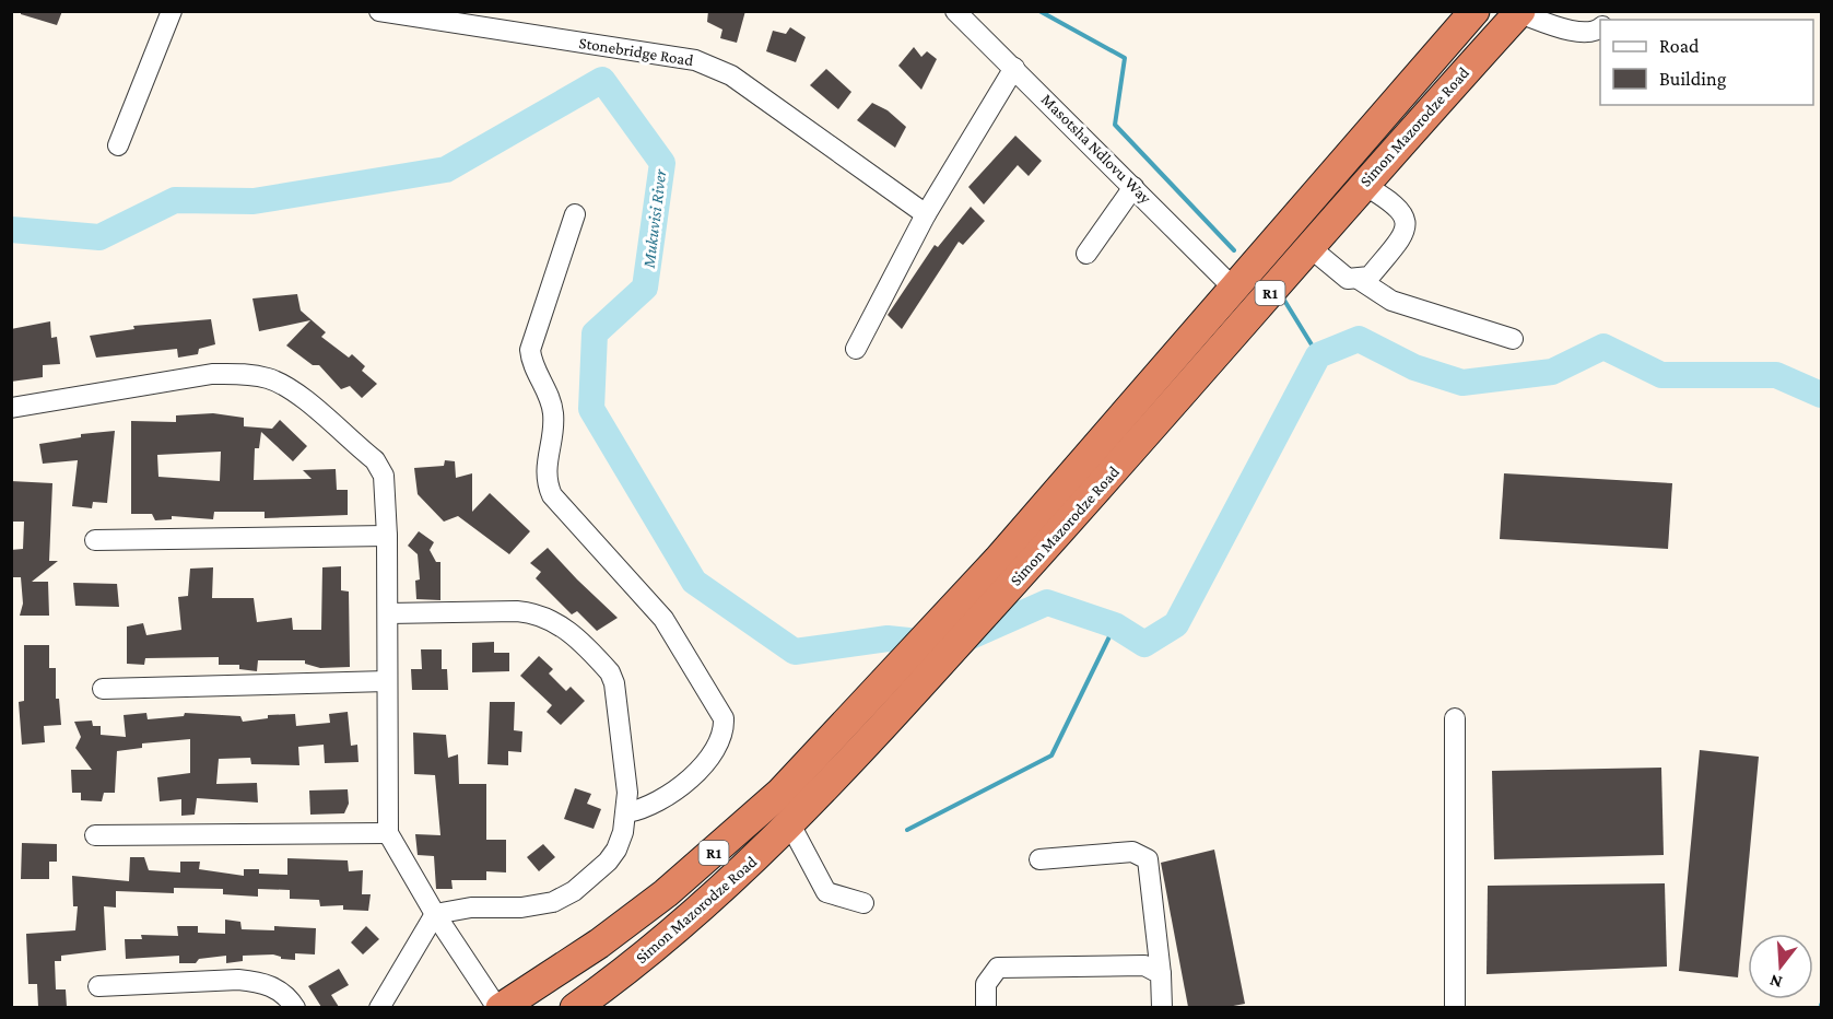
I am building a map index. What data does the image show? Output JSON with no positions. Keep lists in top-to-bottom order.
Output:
{
  "streets": {
    "highway": ["Simon Mazorodze Road", "R1"],
    "street": ["Stonebridge Road", "Masotsha Ndlovu Way"]
  },
  "crossings": [
    ["Simon Mazorodze Road", "Masotsha Ndlovu Way"]
  ],
  "water": ["Mukuvisi River"],
  "legend": ["Road", "Building"],
  "north": "bottom"
}
